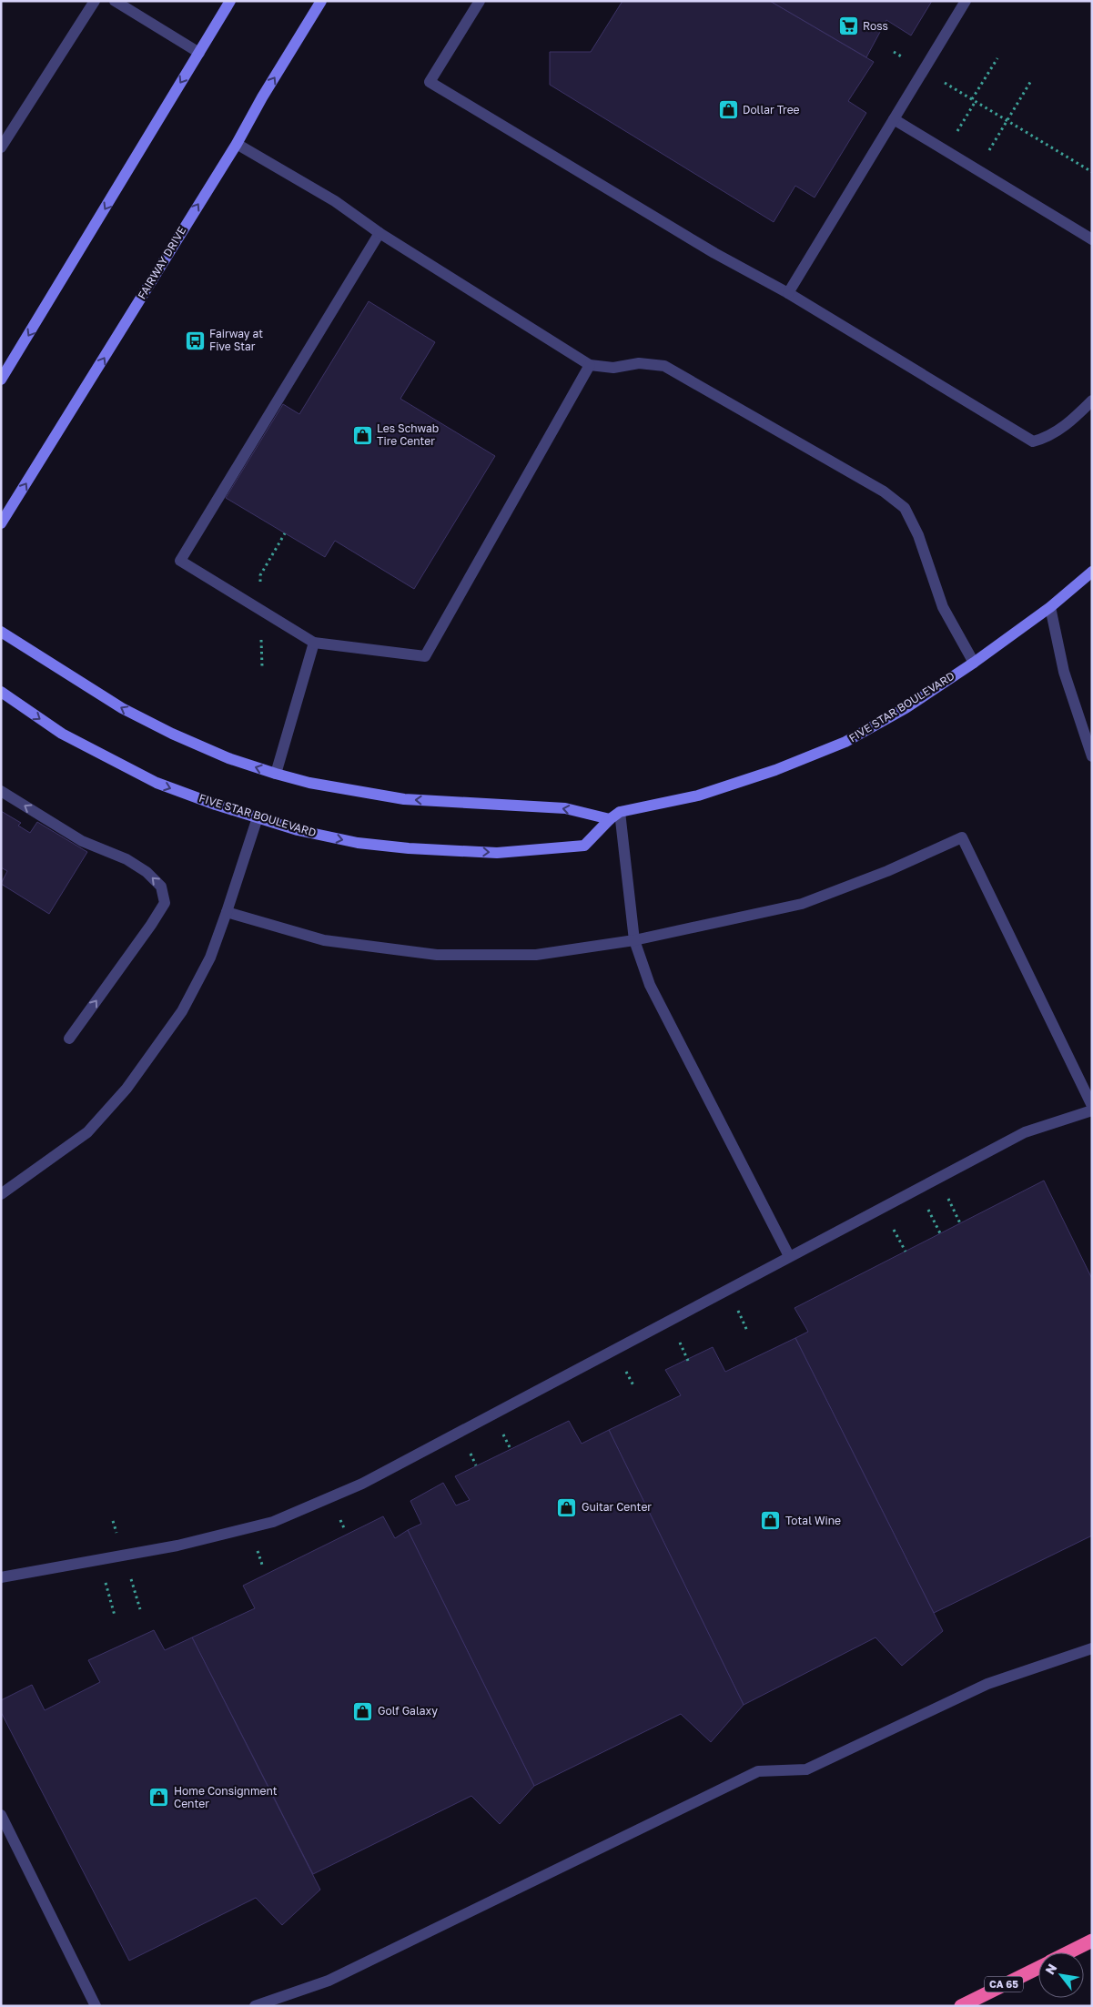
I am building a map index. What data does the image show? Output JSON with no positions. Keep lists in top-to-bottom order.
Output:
{
  "streets": {
    "highway": ["CA 65"],
    "street": ["FAIRWAY DRIVE", "FIVE STAR BOULEVARD"]
  },
  "places": {
    "supermarket": ["Ross"],
    "shop": [
      "Dollar Tree",
      "Les Schwab Tire Center",
      "Guitar Center",
      "Total Wine",
      "Golf Galaxy",
      "Home Consignment Center"
    ],
    "bus stop": ["Fairway at Five Star"]
  },
  "north": "top left"
}
